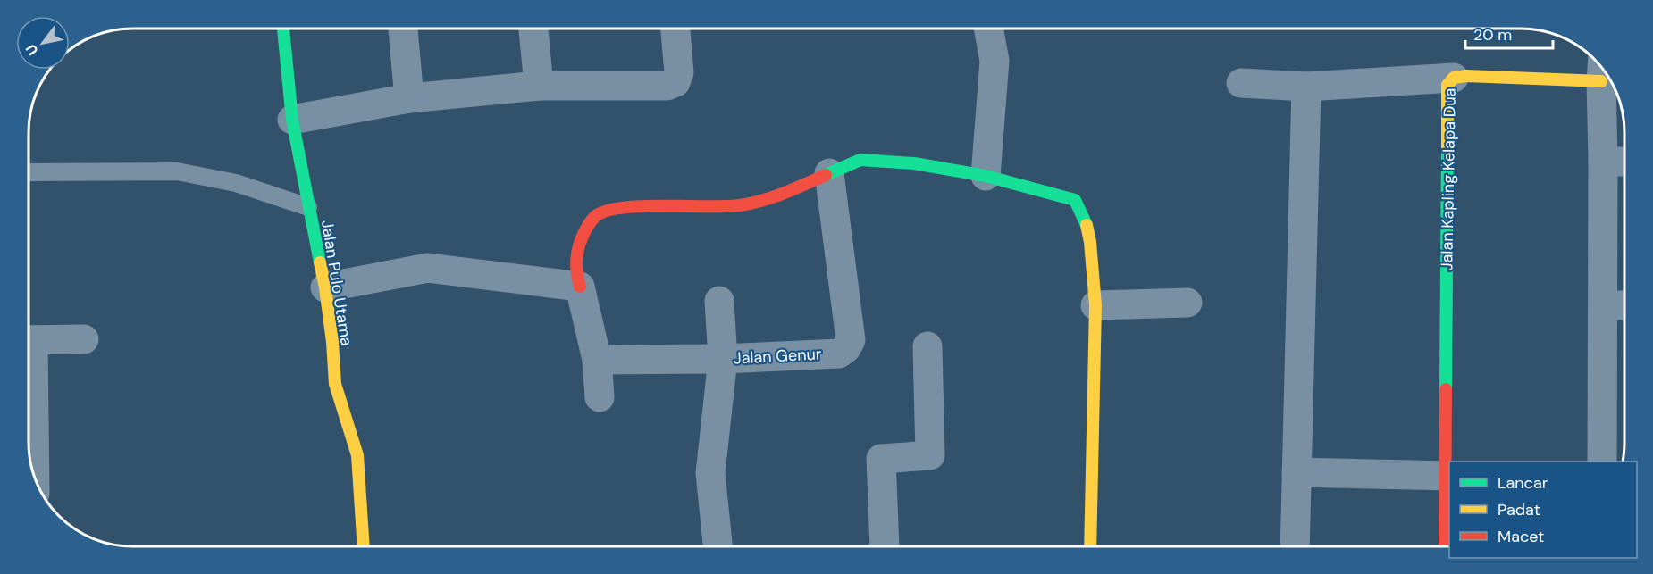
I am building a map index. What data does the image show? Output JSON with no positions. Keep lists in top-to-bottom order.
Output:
{
  "streets": {
    "street": ["Jalan Kapling Kelapa Dua", "Jalan Pulo Utama", "Jalan Genur"]
  },
  "legend": ["Lancar", "Padat", "Macet"],
  "scale_bar": "20 m",
  "north": "bottom left"
}
